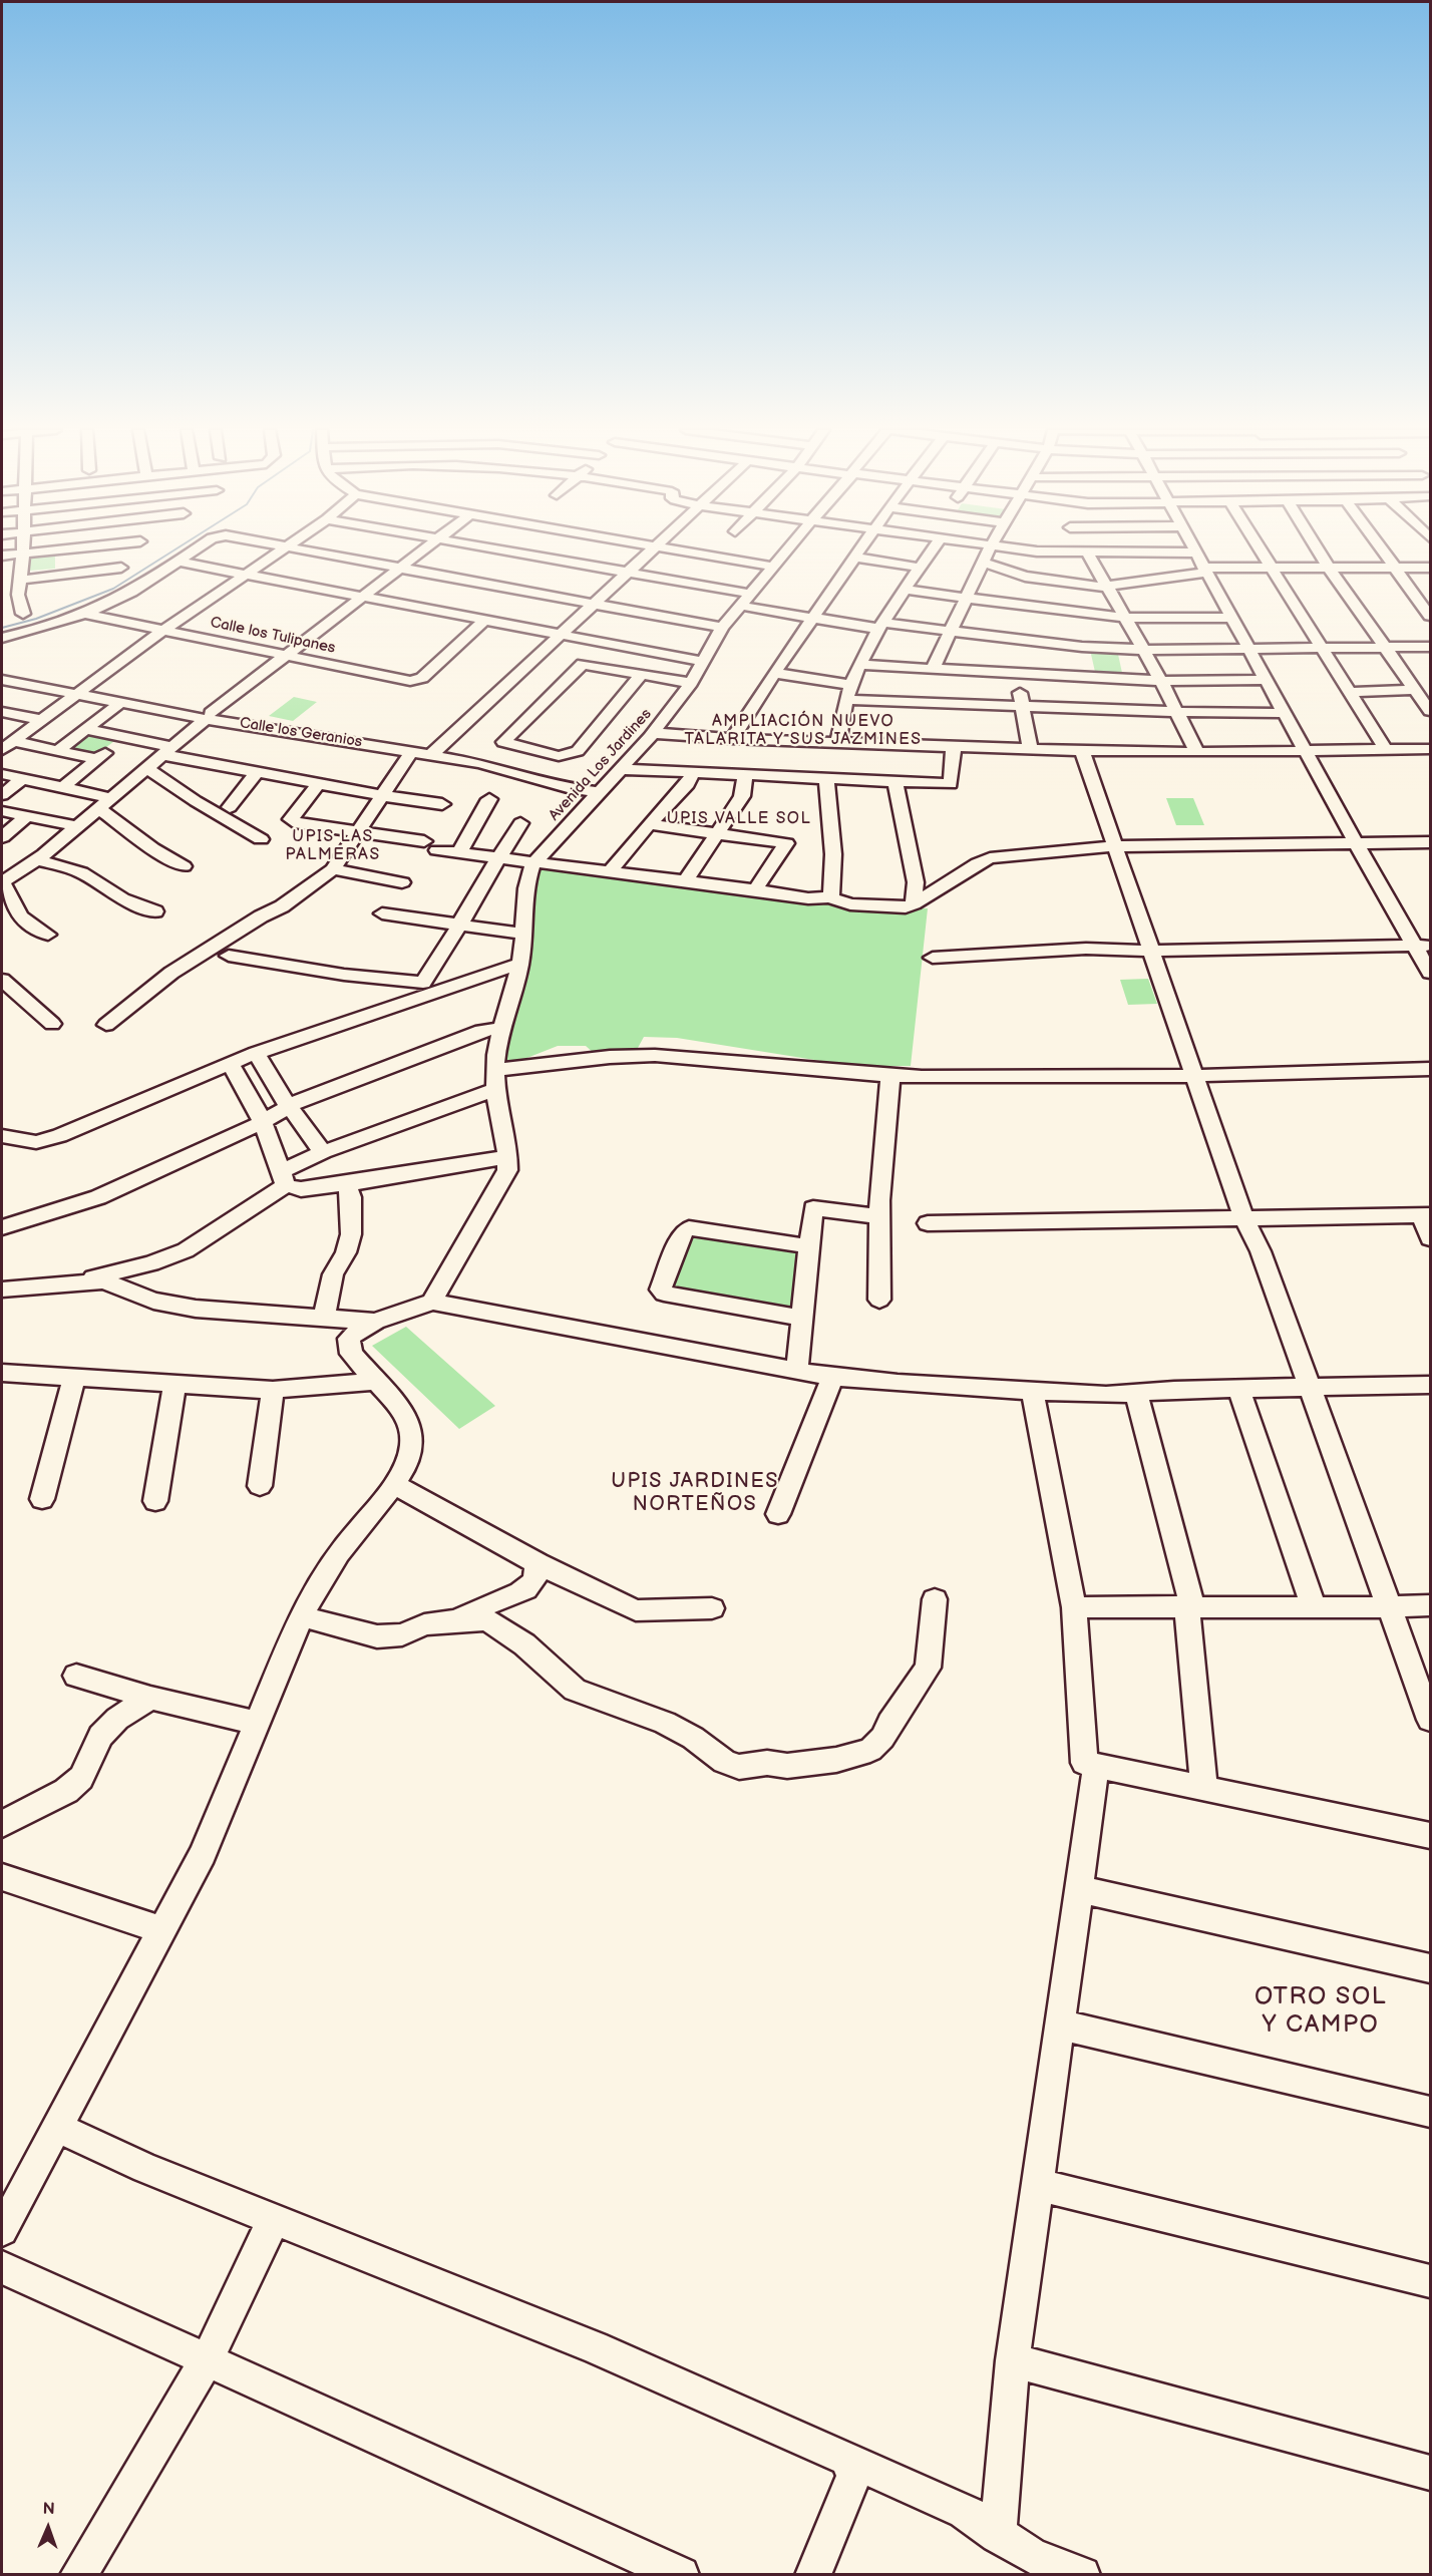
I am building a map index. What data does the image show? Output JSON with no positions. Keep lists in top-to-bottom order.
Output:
{
  "streets": {
    "street": ["Calle los Tulipanes", "Calle los Geranios", "Avenida Los Jardines"]
  },
  "crossings": [
    ["Calle los Geranios", "Avenida Los Jardines"]
  ],
  "districts": [
    "AMPLIACIÓN NUEVO TALARITA Y SUS JAZMINES",
    "UPIS VALLE SOL",
    "UPIS LAS PALMERAS",
    "UPIS JARDINES NORTEÑOS",
    "OTRO SOL Y CAMPO"
  ],
  "north": "top"
}
